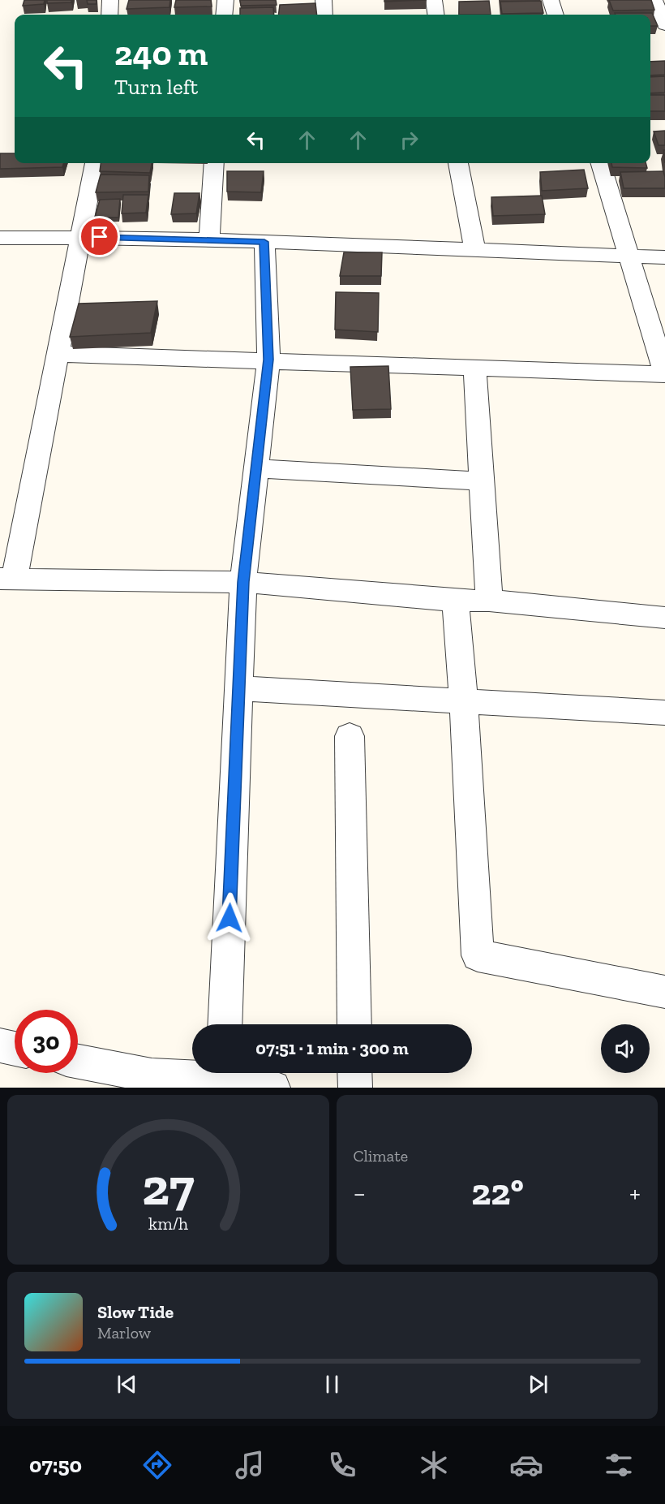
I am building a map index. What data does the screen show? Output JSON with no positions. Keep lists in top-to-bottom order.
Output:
{
  "page": {
    "turn": ["240 m", "Turn left"],
    "limit": "30",
    "trip": "07:51 · 1 min · 300 m",
    "tile": "Climate",
    "heat": ["−", "22°", "+"],
    "song": ["Slow Tide", "Marlow"],
    "tabs": "07:50",
    "gauge": ["27", "km/h"]
  }
}
